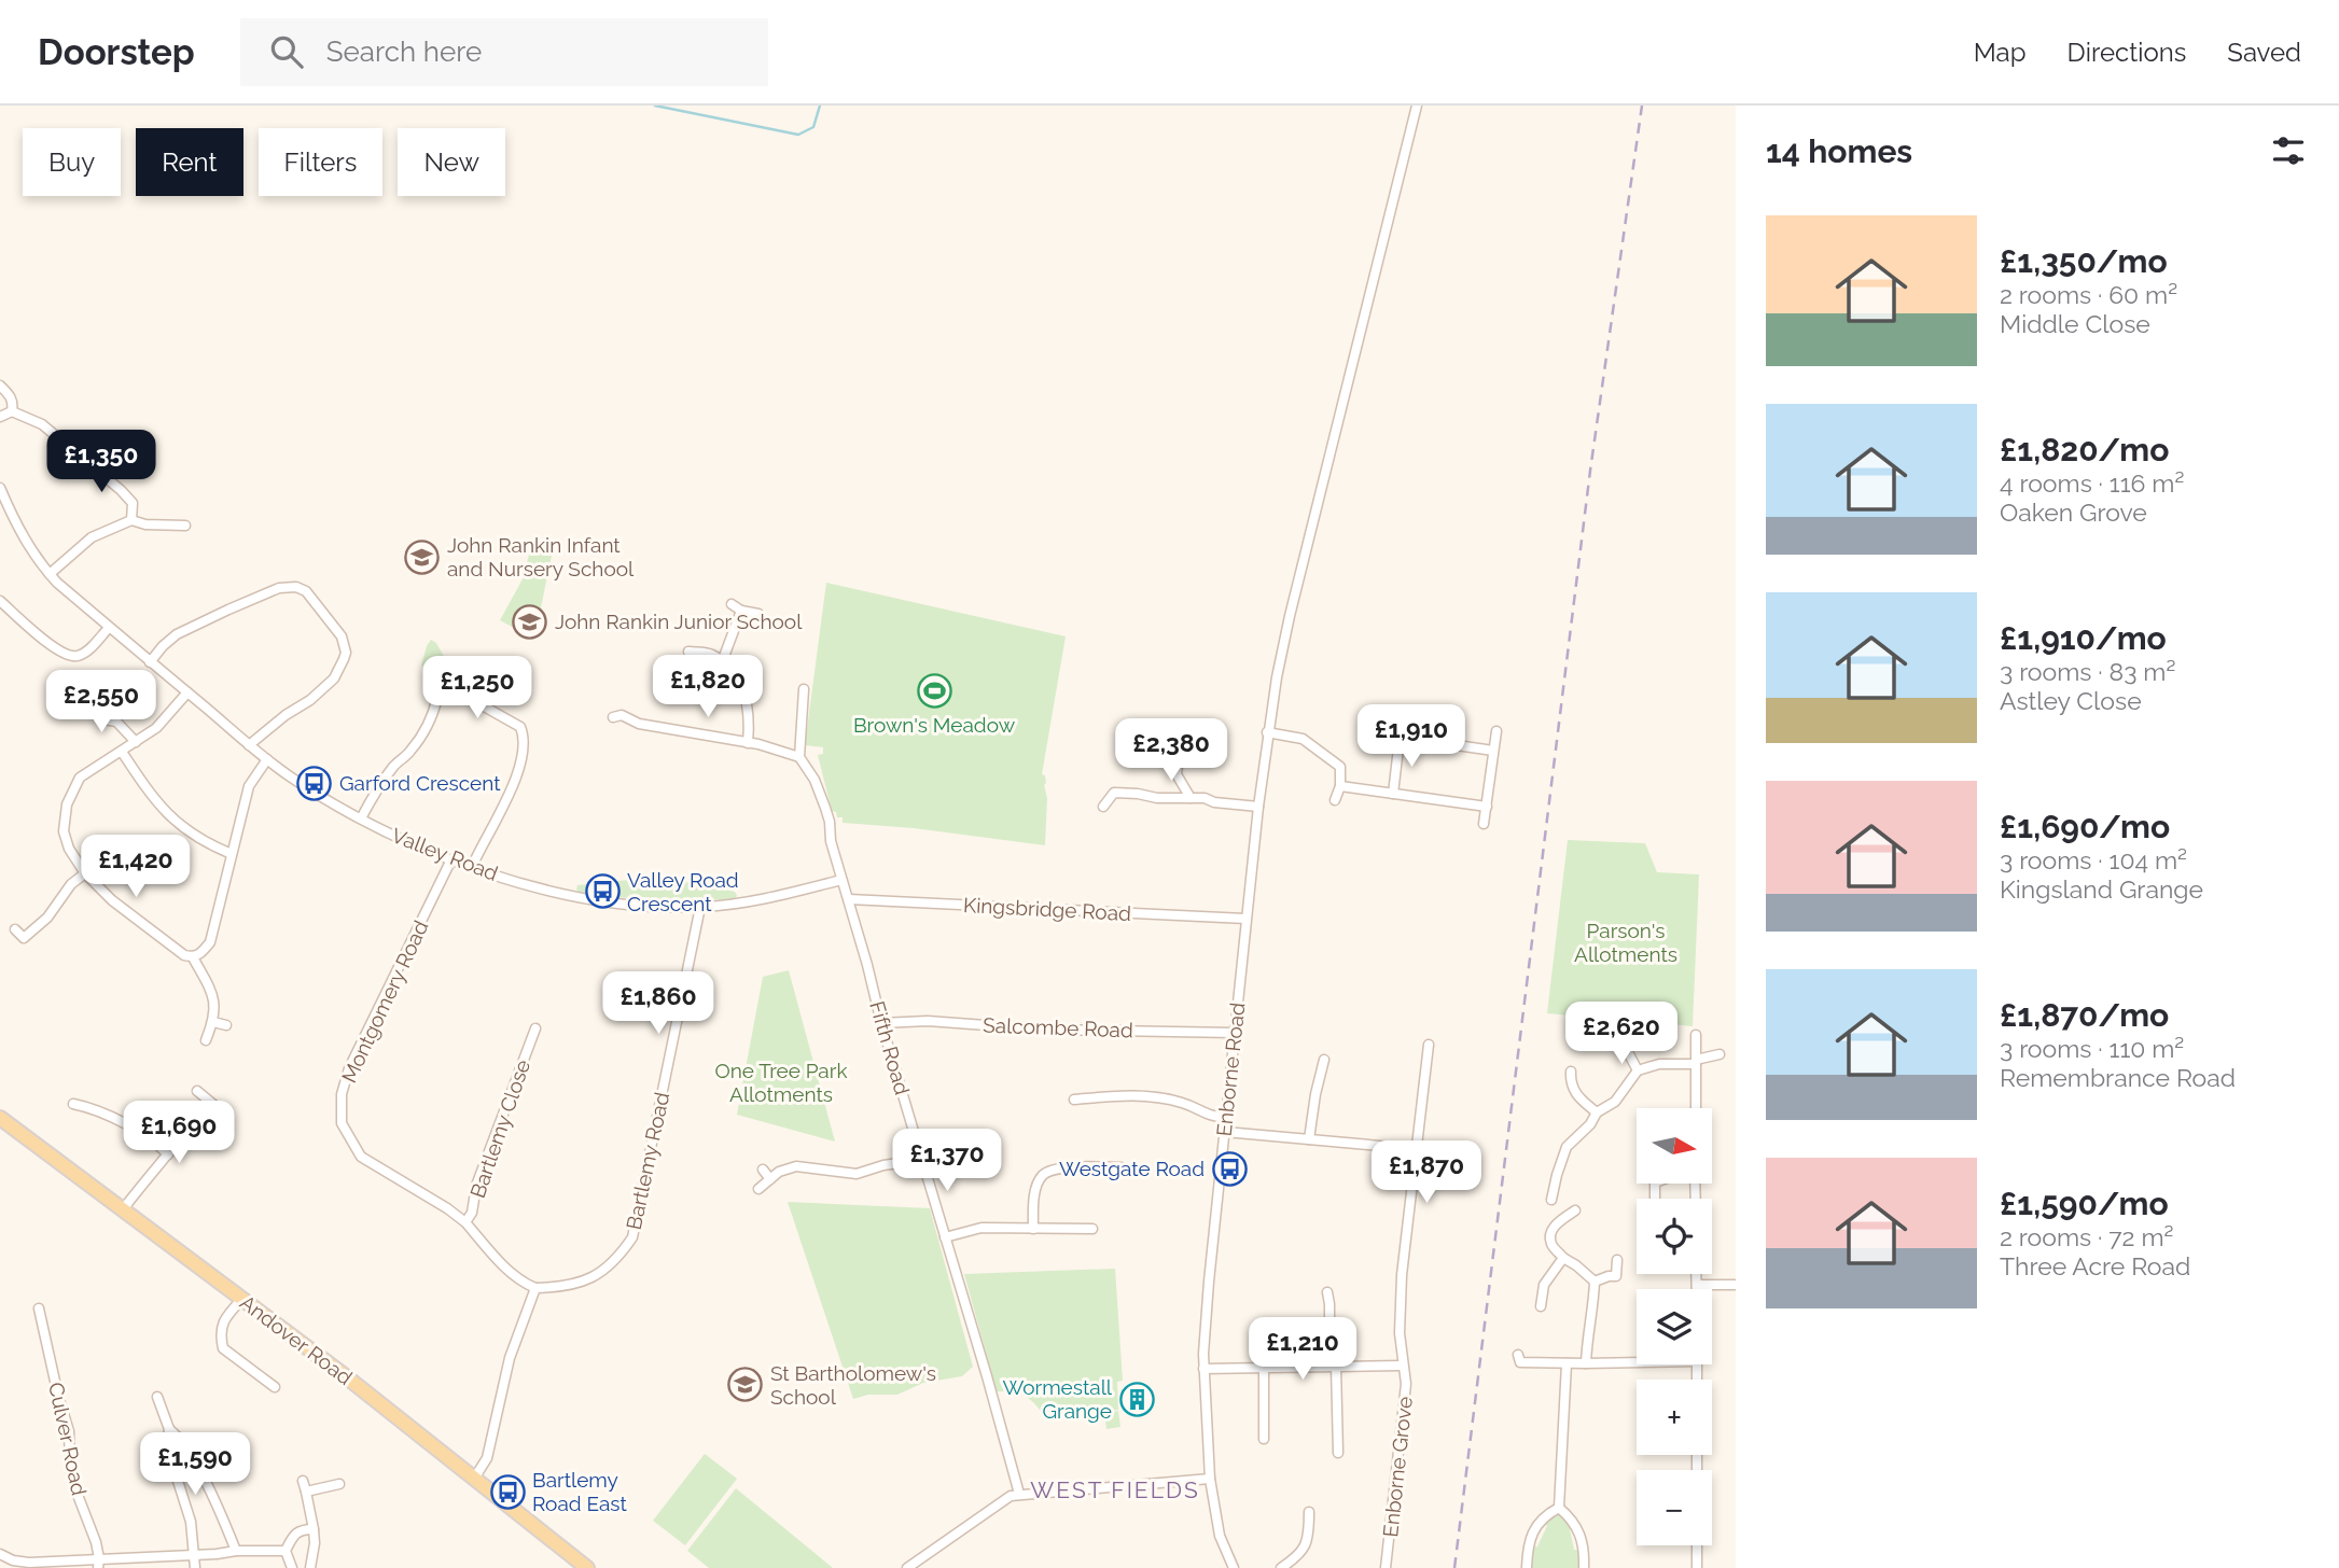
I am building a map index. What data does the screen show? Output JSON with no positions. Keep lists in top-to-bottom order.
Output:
{
  "streets": {
    "main road": ["Andover Road"],
    "street": [
      "Valley Road",
      "Kingsbridge Road",
      "Montgomery Road",
      "Salcombe Road",
      "Fifth Road",
      "Enborne Road",
      "Bartlemy Close",
      "Bartlemy Road",
      "Culver Road",
      "Enborne Grove"
    ]
  },
  "crossings": [
    ["Valley Road", "Montgomery Road"],
    ["Valley Road", "Fifth Road"],
    ["Valley Road", "Bartlemy Road"],
    ["Kingsbridge Road", "Fifth Road"],
    ["Kingsbridge Road", "Enborne Road"],
    ["Montgomery Road", "Bartlemy Close"],
    ["Salcombe Road", "Fifth Road"],
    ["Salcombe Road", "Enborne Road"],
    ["Bartlemy Close", "Bartlemy Road"]
  ],
  "districts": ["WEST FIELDS"],
  "parks": ["Parson's Allotments", "One Tree Park Allotments"],
  "places": {
    "school or university": ["John Rankin Infant and Nursery School", "John Rankin Junior School", "St Bartholomew's School"],
    "sports": ["Brown's Meadow"],
    "bus stop": [
      "Garford Crescent",
      "Valley Road Crescent",
      "Westgate Road",
      "Bartlemy Road East"
    ],
    "building": ["Wormestall Grange"]
  },
  "north": "right",
  "page": {
    "header": "Doorstep",
    "search": "Search here",
    "nav": ["Map", "Directions", "Saved"],
    "heading": "14 homes",
    "chip": [
      "Buy",
      "Rent",
      "Filters",
      "New"
    ],
    "list": [
      {
        "name": "£1,350/mo",
        "note": "2 rooms · 60 m² · Middle Close"
      },
      {
        "name": "£1,820/mo",
        "note": "4 rooms · 116 m² · Oaken Grove"
      },
      {
        "name": "£1,910/mo",
        "note": "3 rooms · 83 m² · Astley Close"
      },
      {
        "name": "£1,690/mo",
        "note": "3 rooms · 104 m² · Kingsland Grange"
      },
      {
        "name": "£1,870/mo",
        "note": "3 rooms · 110 m² · Remembrance Road"
      },
      {
        "name": "£1,590/mo",
        "note": "2 rooms · 72 m² · Three Acre Road"
      }
    ],
    "price": [
      "£1,350",
      "£1,820",
      "£1,250",
      "£2,550",
      "£1,910",
      "£2,380",
      "£1,420",
      "£1,860",
      "£2,620",
      "£1,690",
      "£1,370",
      "£1,870",
      "£1,210",
      "£1,590"
    ],
    "map_buttons": ["+", "−"]
  }
}
